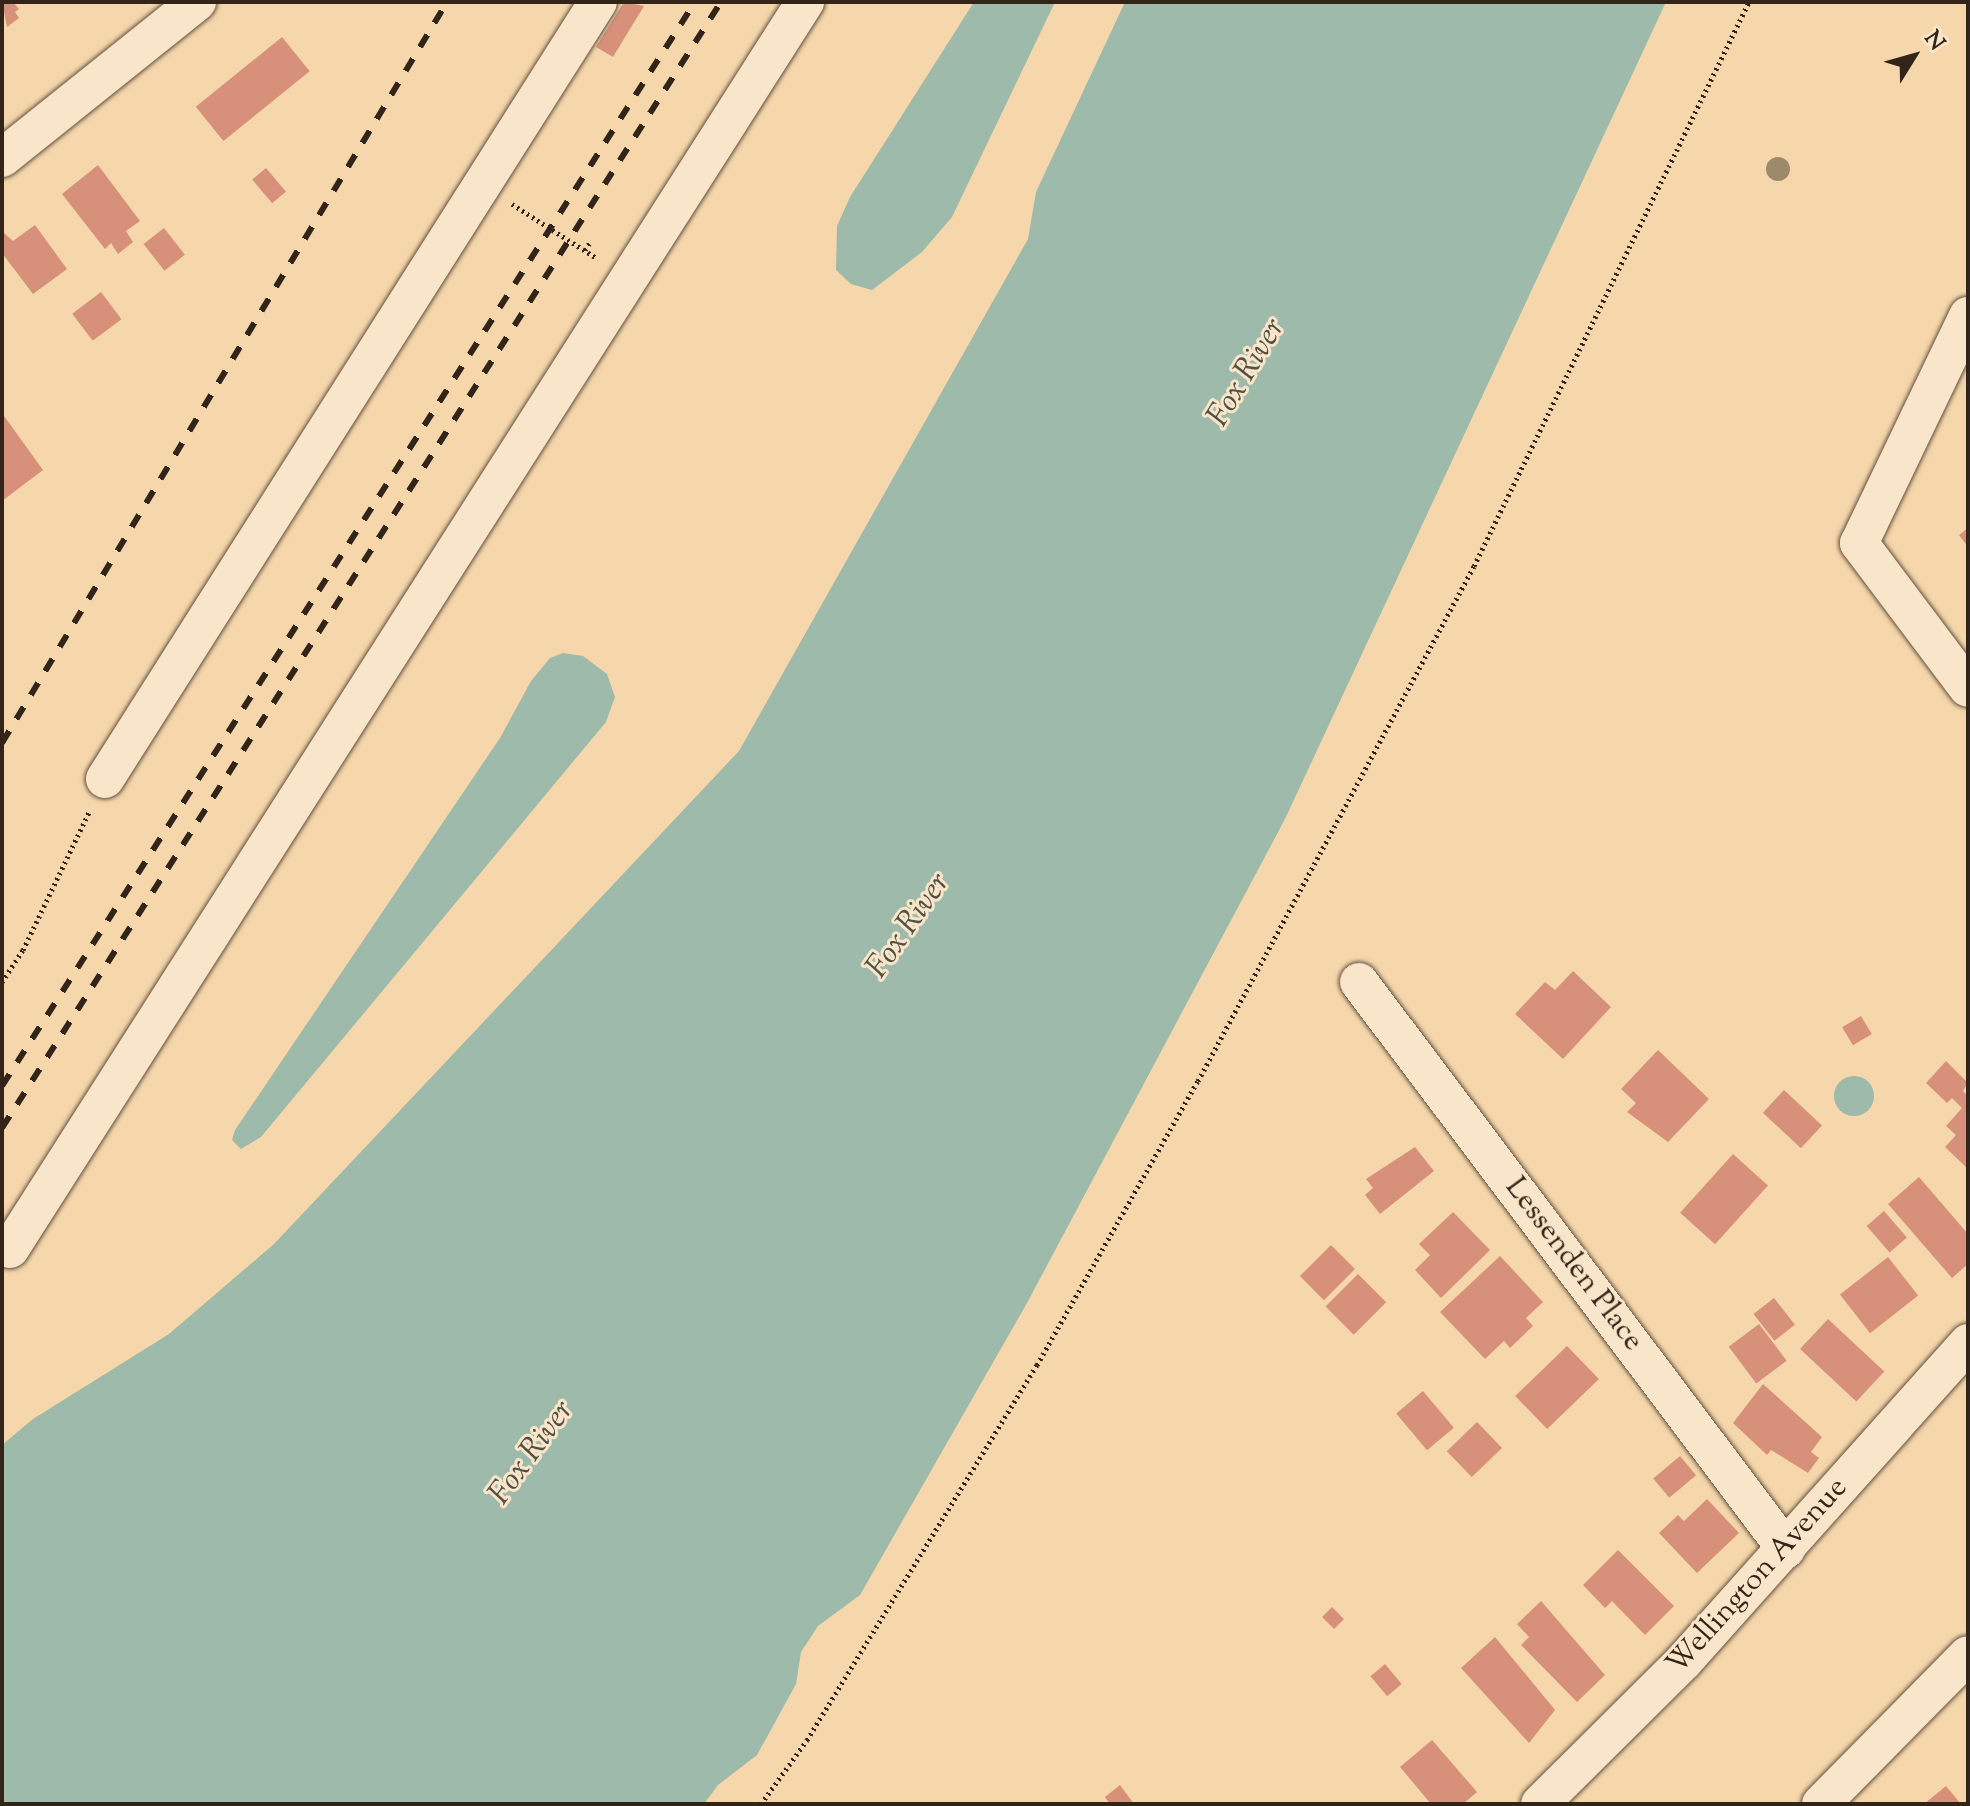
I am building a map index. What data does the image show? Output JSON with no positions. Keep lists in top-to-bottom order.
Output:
{
  "streets": {
    "street": ["Lessenden Place", "Wellington Avenue"]
  },
  "crossings": [
    ["Lessenden Place", "Wellington Avenue"]
  ],
  "water": ["Fox River"],
  "north": "top right"
}
